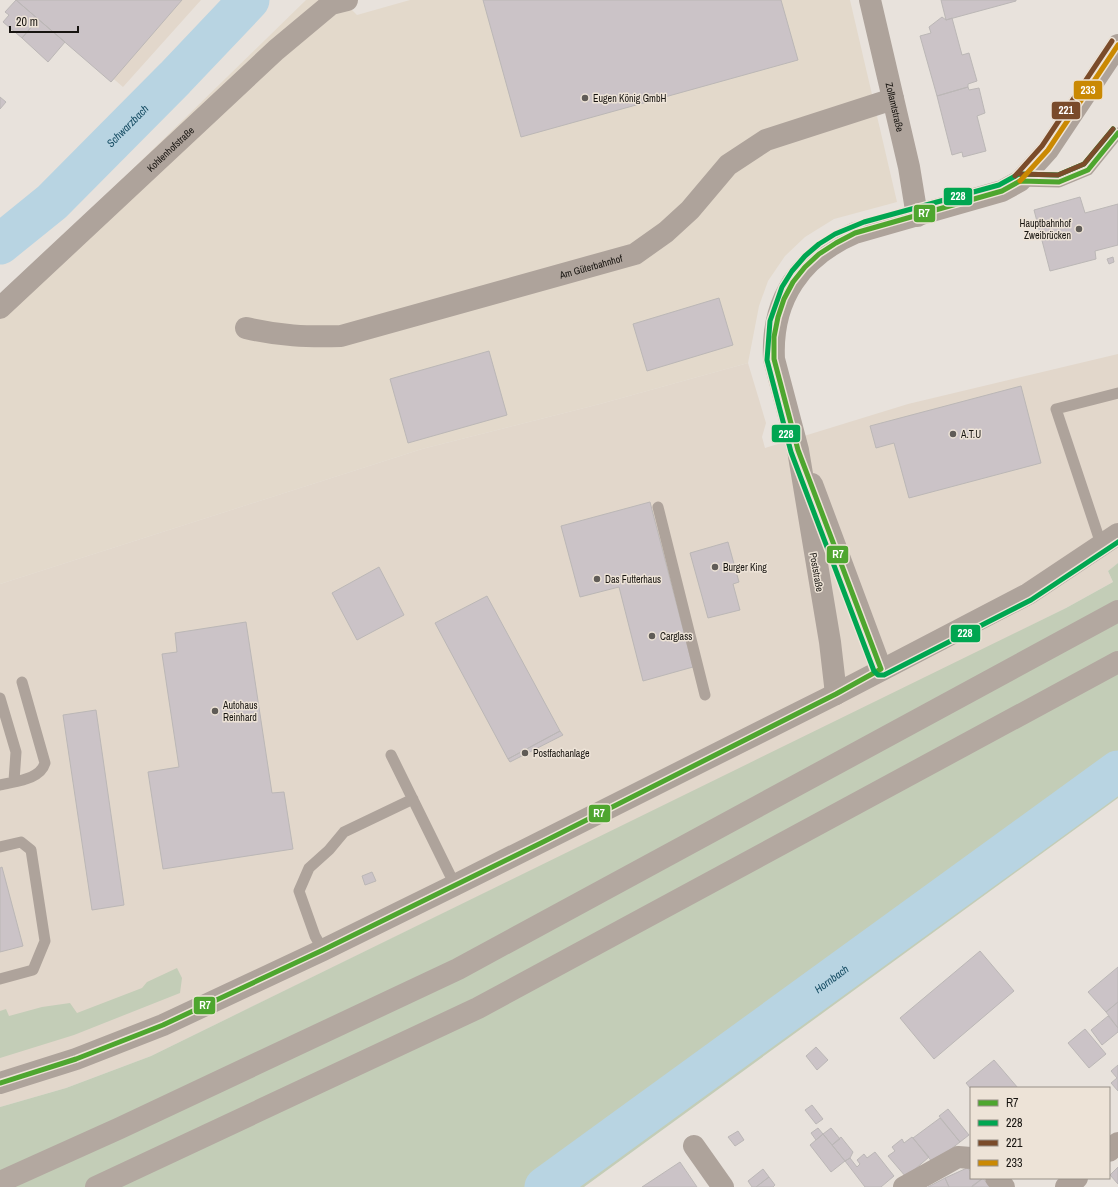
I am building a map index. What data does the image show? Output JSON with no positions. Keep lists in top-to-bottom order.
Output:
{
  "streets": {
    "street": [
      "Zollamtstraße",
      "Kohlenhofstraße",
      "Am Güterbahnhof",
      "Poststraße"
    ]
  },
  "crossings": [
    ["Zollamtstraße", "Am Güterbahnhof"],
    ["Zollamtstraße", "Poststraße"]
  ],
  "water": ["Schwarzbach", "Hornbach"],
  "places": [
    "Eugen König GmbH",
    "Hauptbahnhof Zweibrücken",
    "A.T.U",
    "Burger King",
    "Das Futterhaus",
    "Carglass",
    "Autohaus Reinhard",
    "Postfachanlage"
  ],
  "lines": [
    "transit line 221",
    "transit line 233",
    "transit line 228",
    "transit line R7"
  ],
  "legend": [
    "R7",
    "228",
    "221",
    "233"
  ],
  "scale_bar": "20 m"
}
